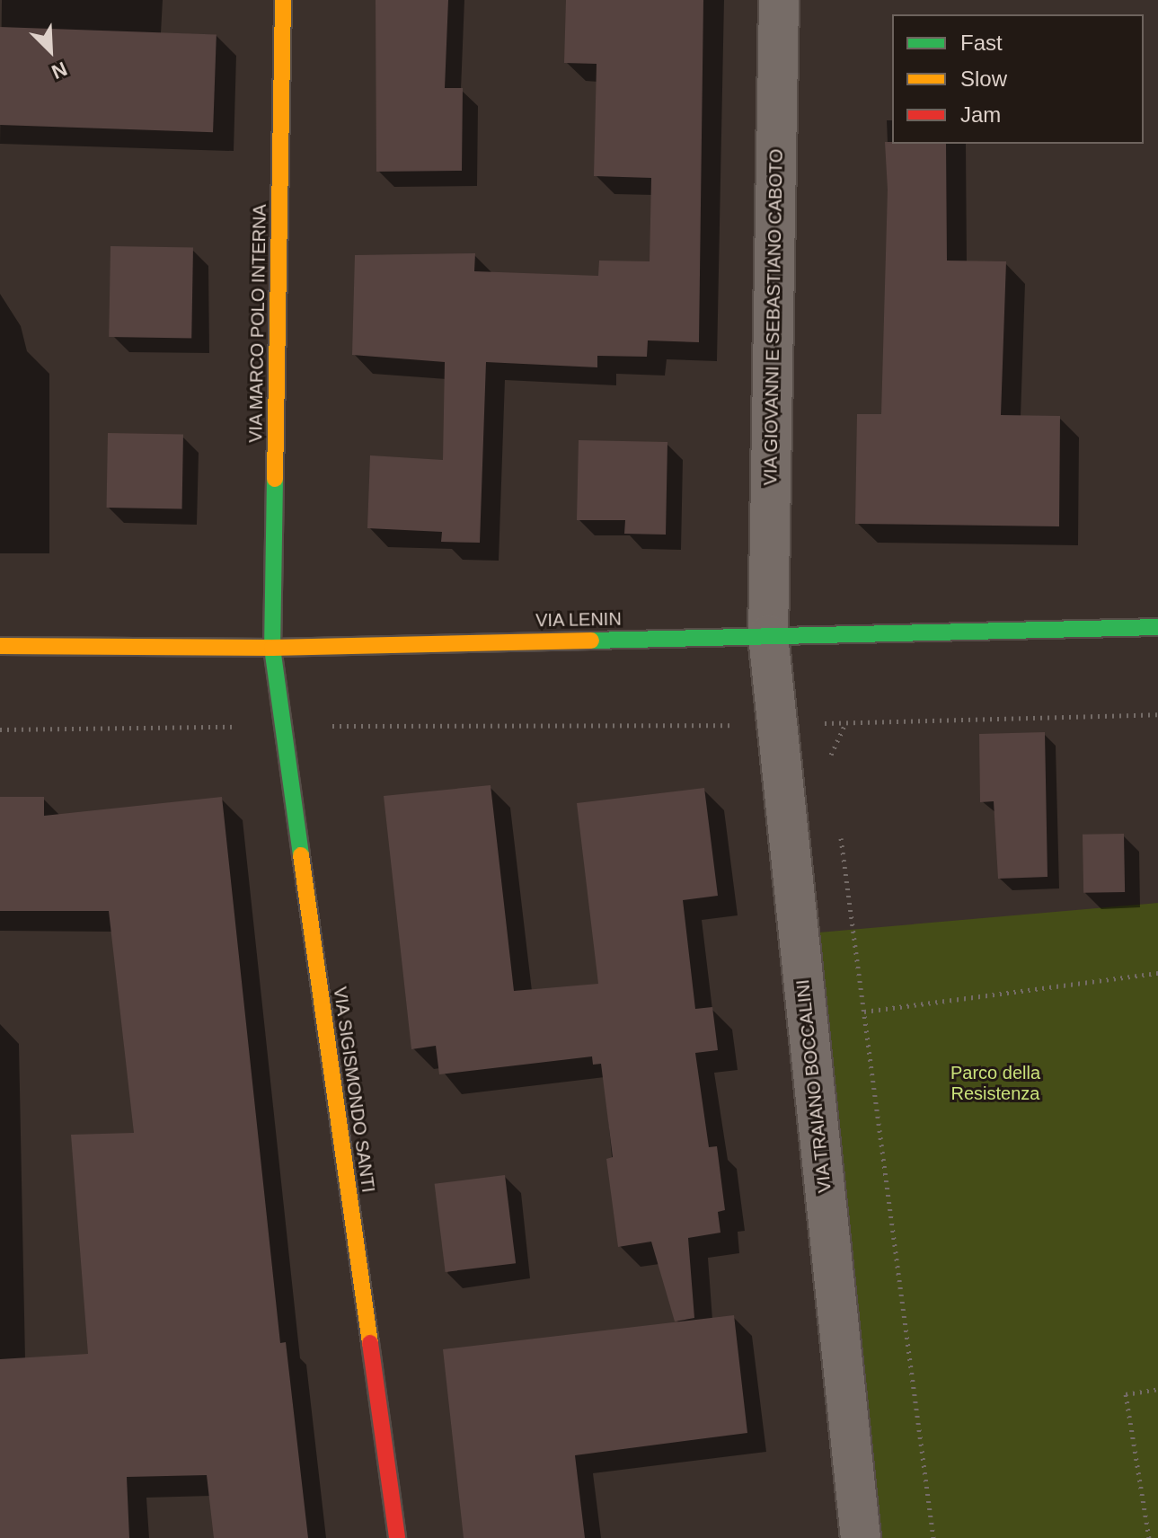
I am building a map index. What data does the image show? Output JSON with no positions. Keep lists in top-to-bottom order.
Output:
{
  "streets": {
    "street": [
      "VIA GIOVANNI E SEBASTIANO CABOTO",
      "VIA MARCO POLO INTERNA",
      "VIA LENIN",
      "VIA TRAIANO BOCCALINI",
      "VIA SIGISMONDO SANTI"
    ]
  },
  "crossings": [
    ["VIA GIOVANNI E SEBASTIANO CABOTO", "VIA LENIN"],
    ["VIA GIOVANNI E SEBASTIANO CABOTO", "VIA TRAIANO BOCCALINI"],
    ["VIA MARCO POLO INTERNA", "VIA LENIN"],
    ["VIA MARCO POLO INTERNA", "VIA SIGISMONDO SANTI"],
    ["VIA LENIN", "VIA TRAIANO BOCCALINI"],
    ["VIA LENIN", "VIA SIGISMONDO SANTI"]
  ],
  "parks": ["Parco della Resistenza"],
  "legend": ["Fast", "Slow", "Jam"],
  "north": "bottom right"
}
